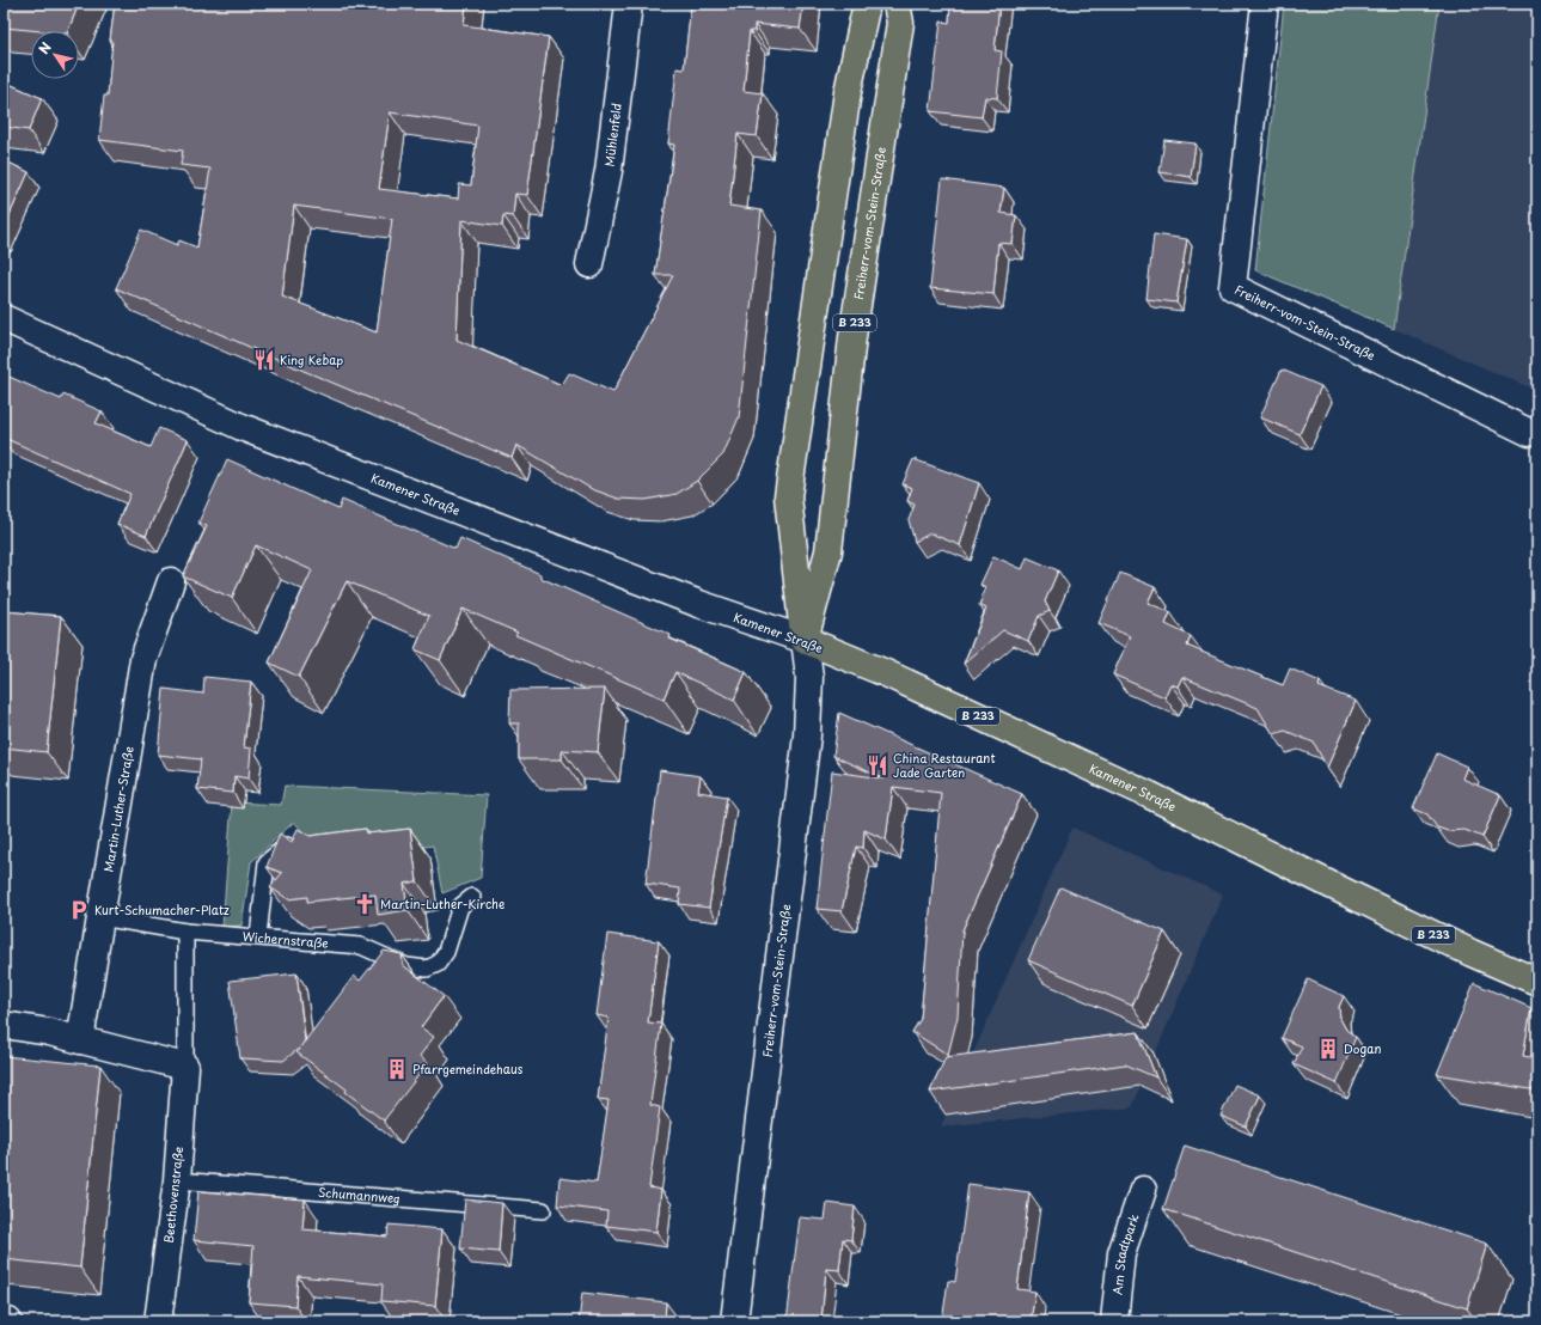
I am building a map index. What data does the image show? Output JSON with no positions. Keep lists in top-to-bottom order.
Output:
{
  "streets": {
    "main road": ["Freiherr-vom-Stein-Straße", "B 233", "Kamener Straße"],
    "street": [
      "Mühlenfeld",
      "Martin-Luther-Straße",
      "Beethovenstraße",
      "Am Stadtpark"
    ],
    "lane": ["Wichernstraße", "Schumannweg"]
  },
  "crossings": [
    ["Freiherr-vom-Stein-Straße", "Kamener Straße"],
    ["Martin-Luther-Straße", "Wichernstraße"],
    ["Beethovenstraße", "Schumannweg"]
  ],
  "places": {
    "restaurant": ["King Kebap", "China Restaurant Jade Garten"],
    "church": ["Martin-Luther-Kirche"],
    "parking": ["Kurt-Schumacher-Platz"],
    "building": ["Dogan", "Pfarrgemeindehaus"]
  },
  "north": "top left"
}
